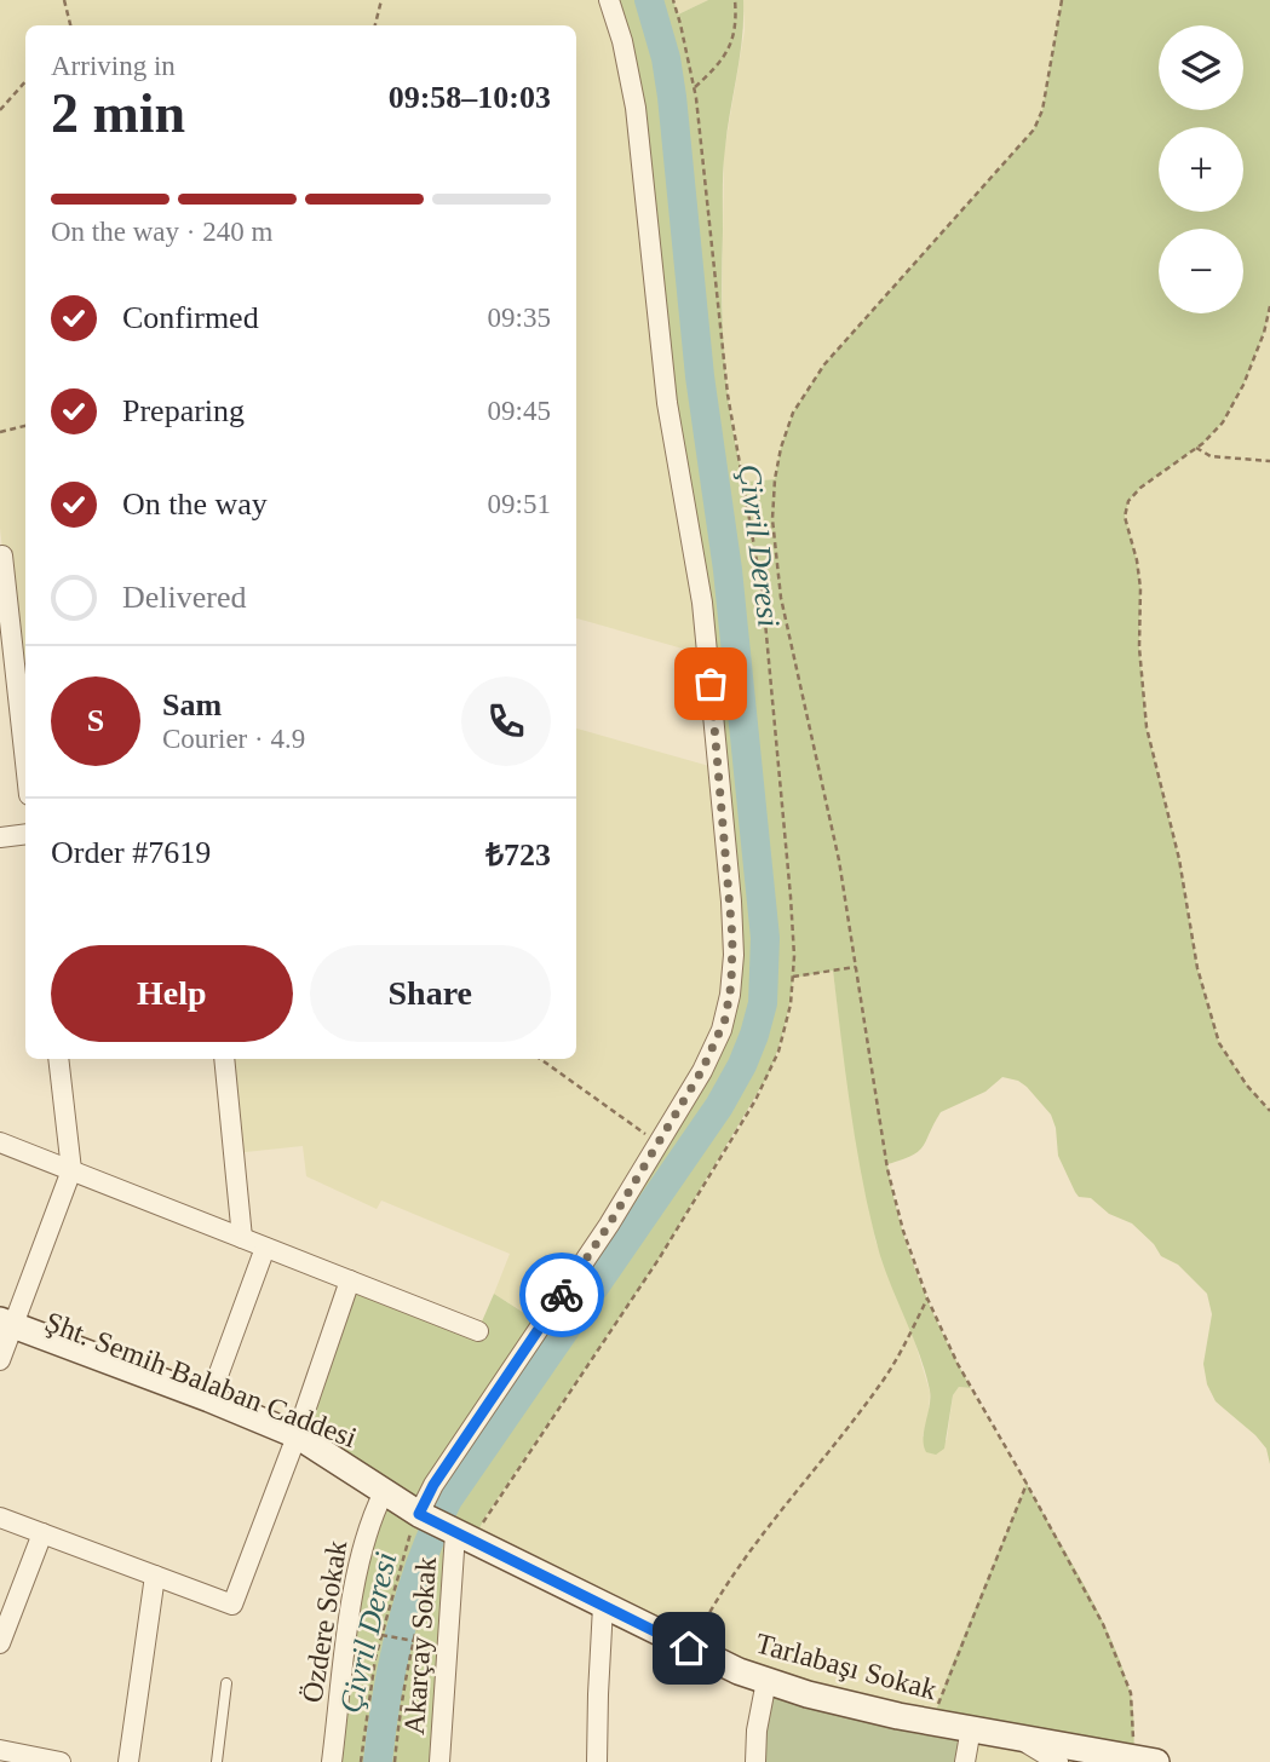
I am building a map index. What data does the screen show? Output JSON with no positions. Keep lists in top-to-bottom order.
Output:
{
  "streets": {
    "street": [
      "Şht. Semih Balaban Caddesi",
      "Özdere Sokak",
      "Akarçay Sokak",
      "Tarlabaşı Sokak"
    ]
  },
  "crossings": [
    ["Şht. Semih Balaban Caddesi", "Özdere Sokak"],
    ["Şht. Semih Balaban Caddesi", "Tarlabaşı Sokak"],
    ["Akarçay Sokak", "Tarlabaşı Sokak"]
  ],
  "water": ["Çivril Deresi"],
  "page": {
    "map_buttons": ["+", "−"],
    "heading": ["2 min", "Arriving in", "09:58–10:03"],
    "panel": [
      "Sam",
      "Courier · 4.9",
      "Order #7619",
      "₺723"
    ],
    "bar": "On the way · 240 m",
    "list": [
      ["Confirmed", "09:35"],
      ["Preparing", "09:45"],
      ["On the way", "09:51"],
      "Delivered"
    ],
    "round": "S",
    "buttons": ["Help", "Share"]
  }
}
